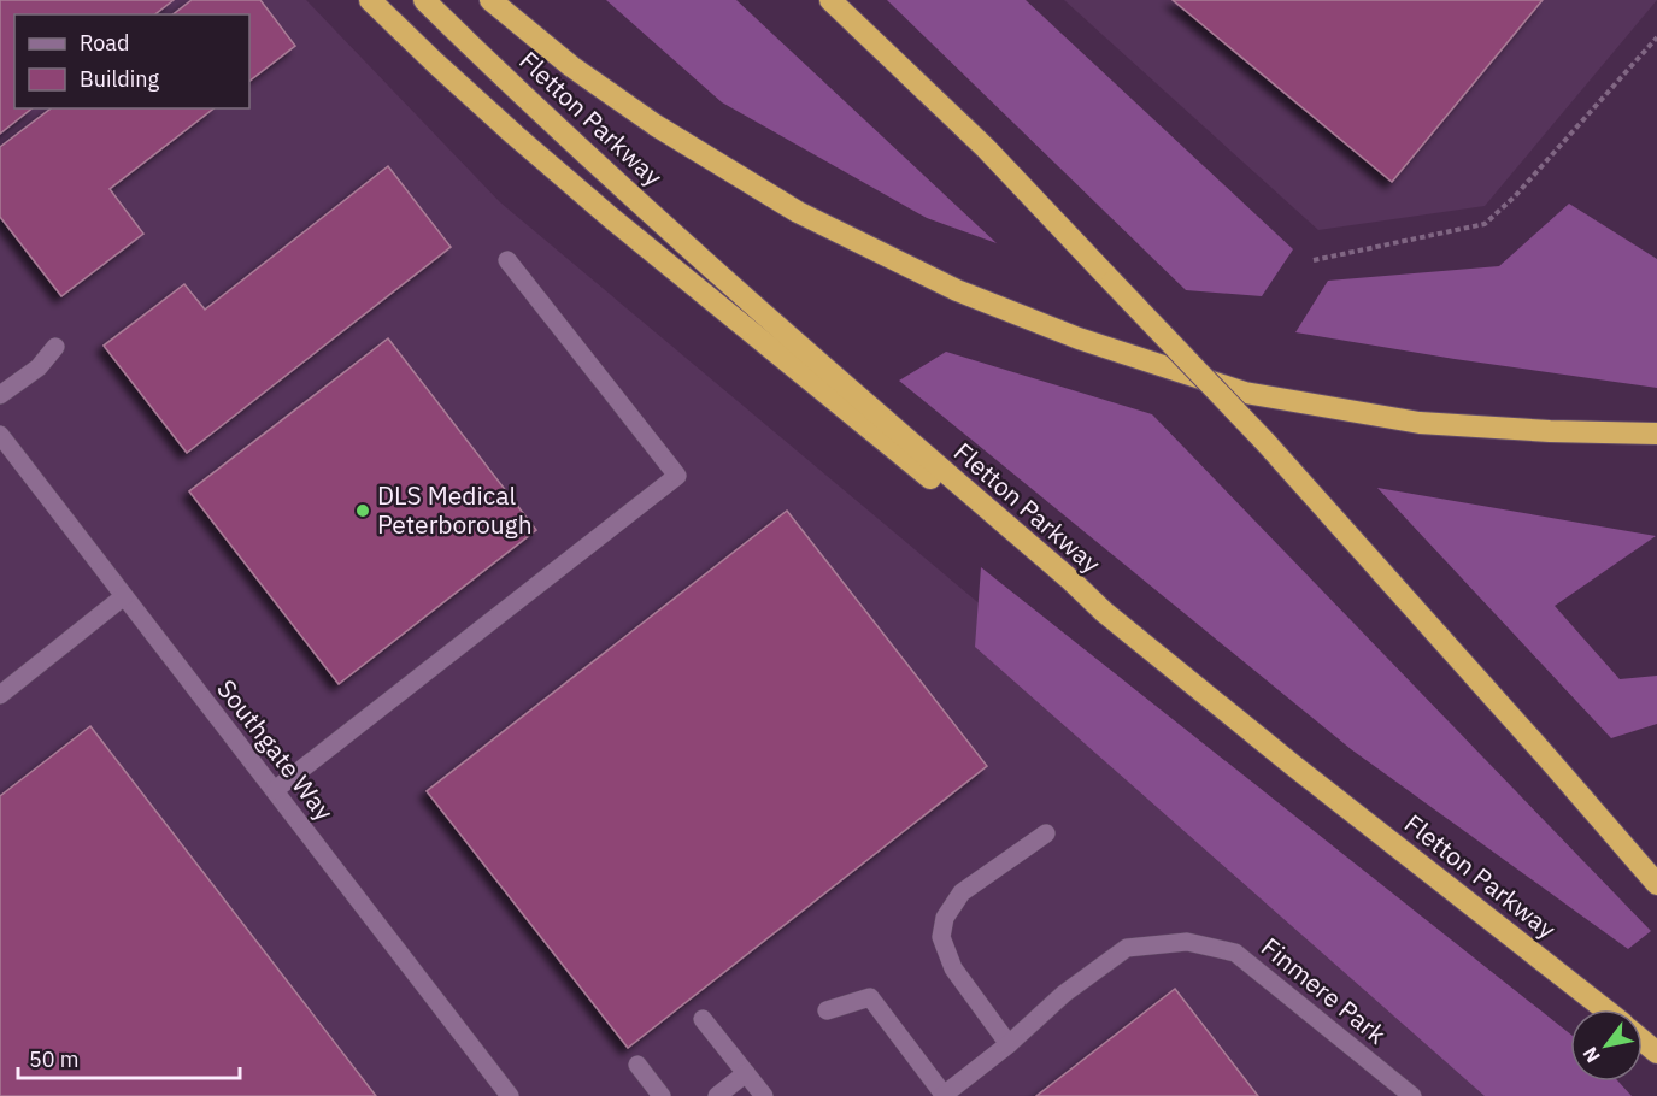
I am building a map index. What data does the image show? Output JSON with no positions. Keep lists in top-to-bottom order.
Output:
{
  "streets": {
    "highway": ["Fletton Parkway"],
    "street": ["Southgate Way", "Finmere Park"]
  },
  "places": ["DLS Medical Peterborough"],
  "legend": ["Road", "Building"],
  "scale_bar": "50 m",
  "north": "bottom left"
}
